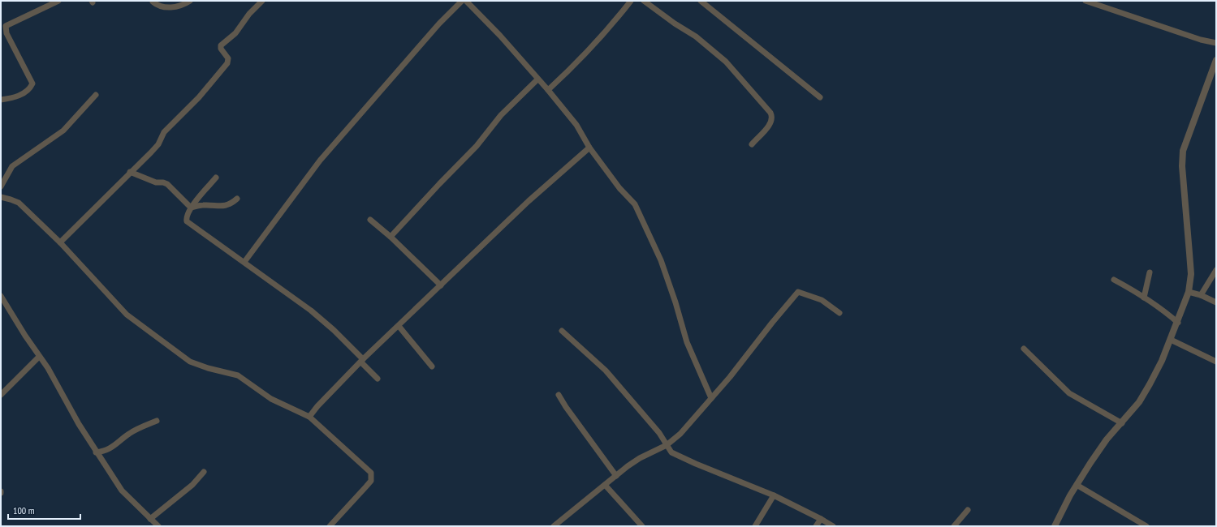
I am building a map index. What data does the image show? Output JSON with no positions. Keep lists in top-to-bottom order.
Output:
{
  "scale_bar": "100 m"
}
